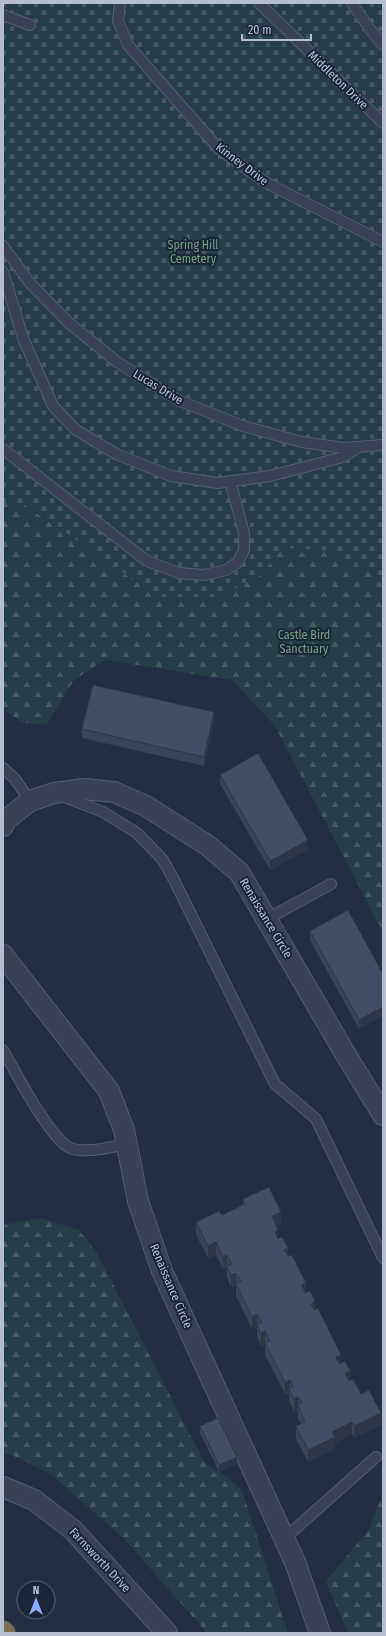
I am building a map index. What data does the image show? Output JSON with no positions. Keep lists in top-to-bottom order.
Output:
{
  "streets": {
    "street": ["Renaissance Circle", "Farnsworth Drive"],
    "lane": ["Middleton Drive", "Kinney Drive", "Lucas Drive"]
  },
  "parks": ["Spring Hill Cemetery", "Castle Bird Sanctuary"],
  "scale_bar": "20 m",
  "north": "top"
}
